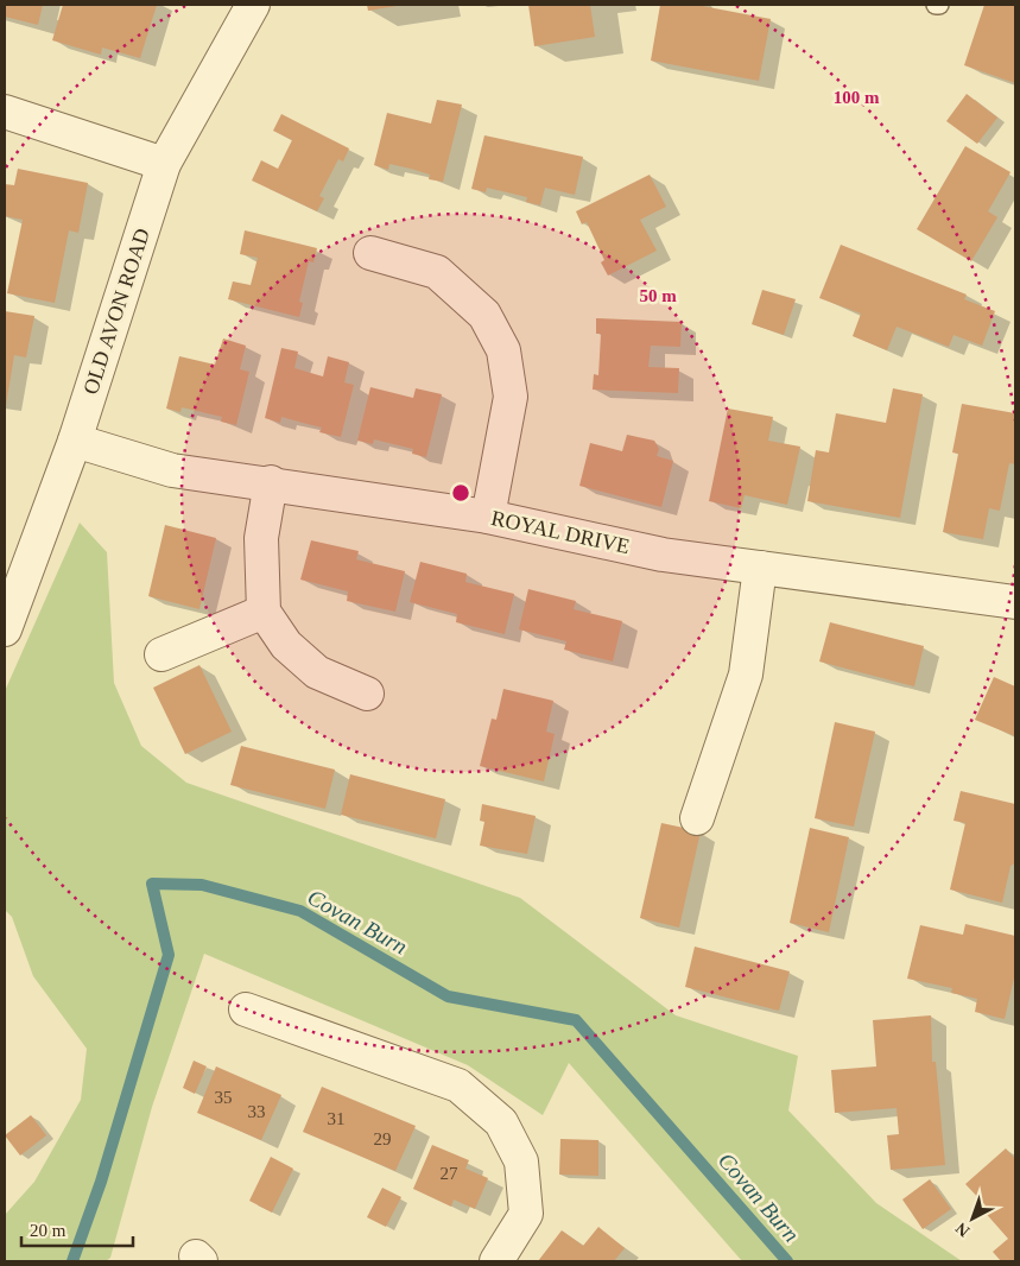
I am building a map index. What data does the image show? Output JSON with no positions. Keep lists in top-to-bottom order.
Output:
{
  "streets": {
    "street": ["OLD AVON ROAD", "ROYAL DRIVE"]
  },
  "crossings": [
    ["OLD AVON ROAD", "ROYAL DRIVE"]
  ],
  "water": ["Covan Burn"],
  "house_numbers": [
    "35",
    "33",
    "31",
    "29",
    "27"
  ],
  "scale_bar": "20 m",
  "north": "bottom left",
  "rings": ["100 m", "50 m"]
}
